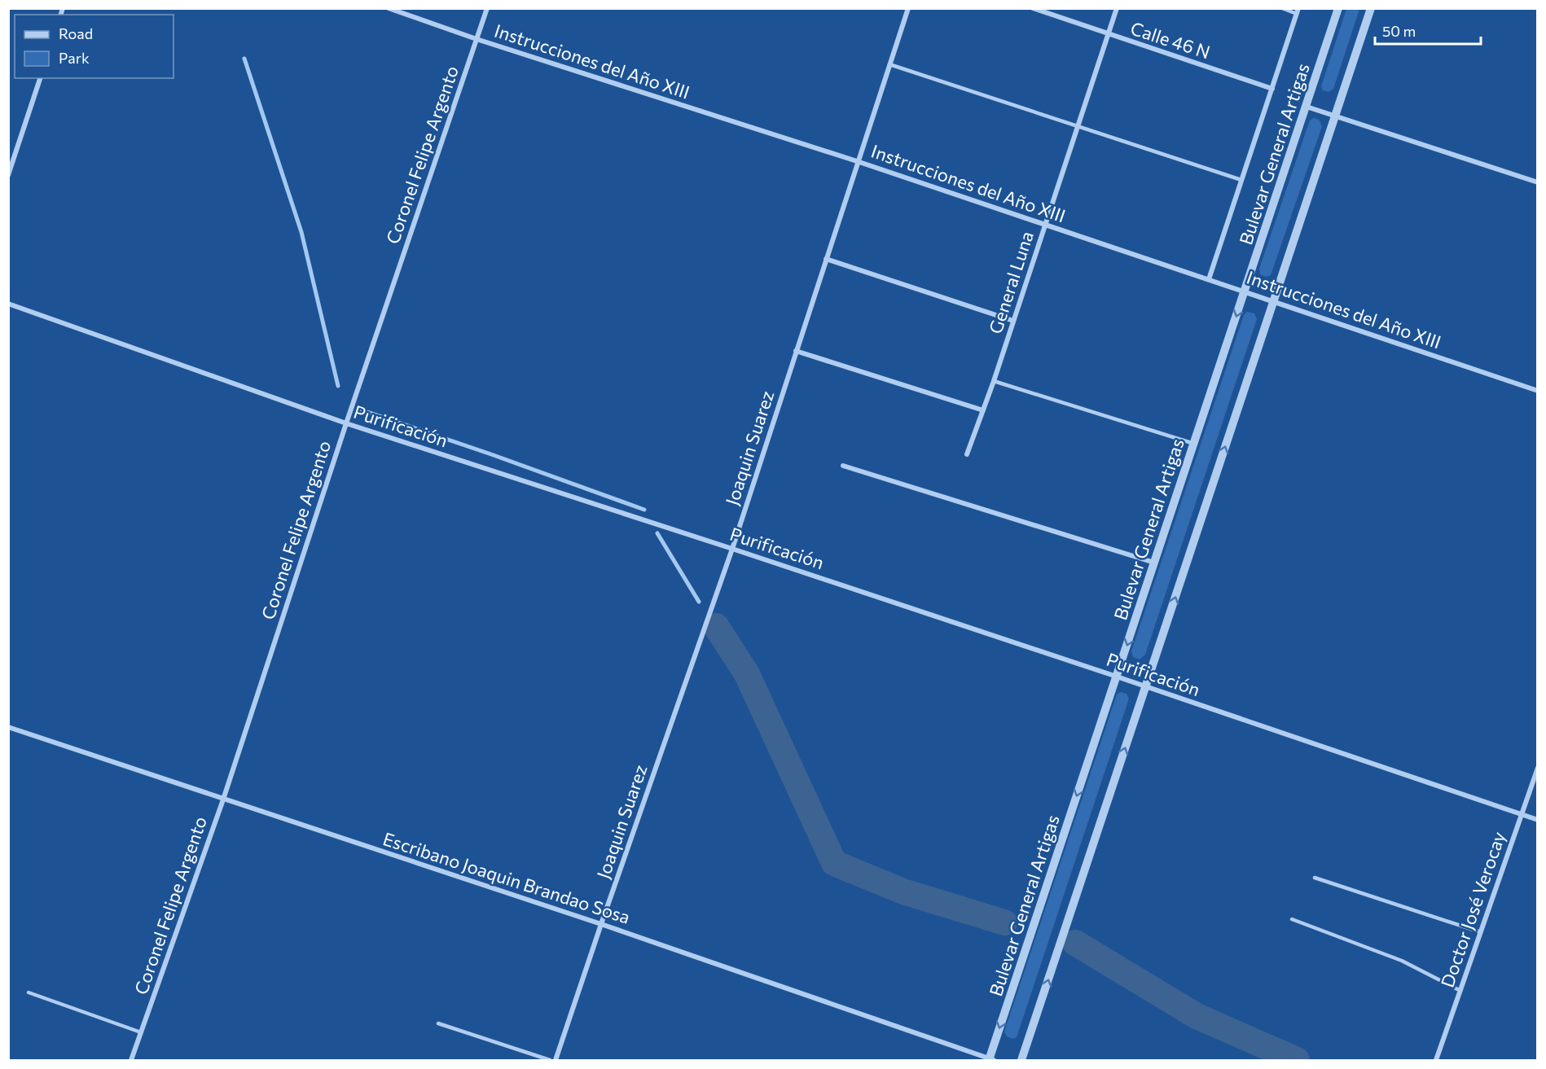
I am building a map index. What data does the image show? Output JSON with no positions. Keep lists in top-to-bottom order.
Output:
{
  "streets": {
    "street": [
      "Calle 46 N",
      "Instrucciones del Año XIII",
      "Bulevar General Artigas",
      "Coronel Felipe Argento",
      "General Luna",
      "Purificación",
      "Joaquin Suarez",
      "Escribano Joaquin Brandao Sosa",
      "Doctor José Verocay"
    ]
  },
  "crossings": [
    ["Calle 46 N", "General Luna"],
    ["Instrucciones del Año XIII", "Bulevar General Artigas"],
    ["Instrucciones del Año XIII", "Coronel Felipe Argento"],
    ["Instrucciones del Año XIII", "General Luna"],
    ["Instrucciones del Año XIII", "Joaquin Suarez"],
    ["Bulevar General Artigas", "Purificación"],
    ["Bulevar General Artigas", "Escribano Joaquin Brandao Sosa"],
    ["Coronel Felipe Argento", "Purificación"],
    ["Coronel Felipe Argento", "Escribano Joaquin Brandao Sosa"],
    ["Purificación", "Joaquin Suarez"],
    ["Purificación", "Doctor José Verocay"],
    ["Joaquin Suarez", "Escribano Joaquin Brandao Sosa"]
  ],
  "legend": ["Road", "Park"],
  "scale_bar": "50 m"
}
